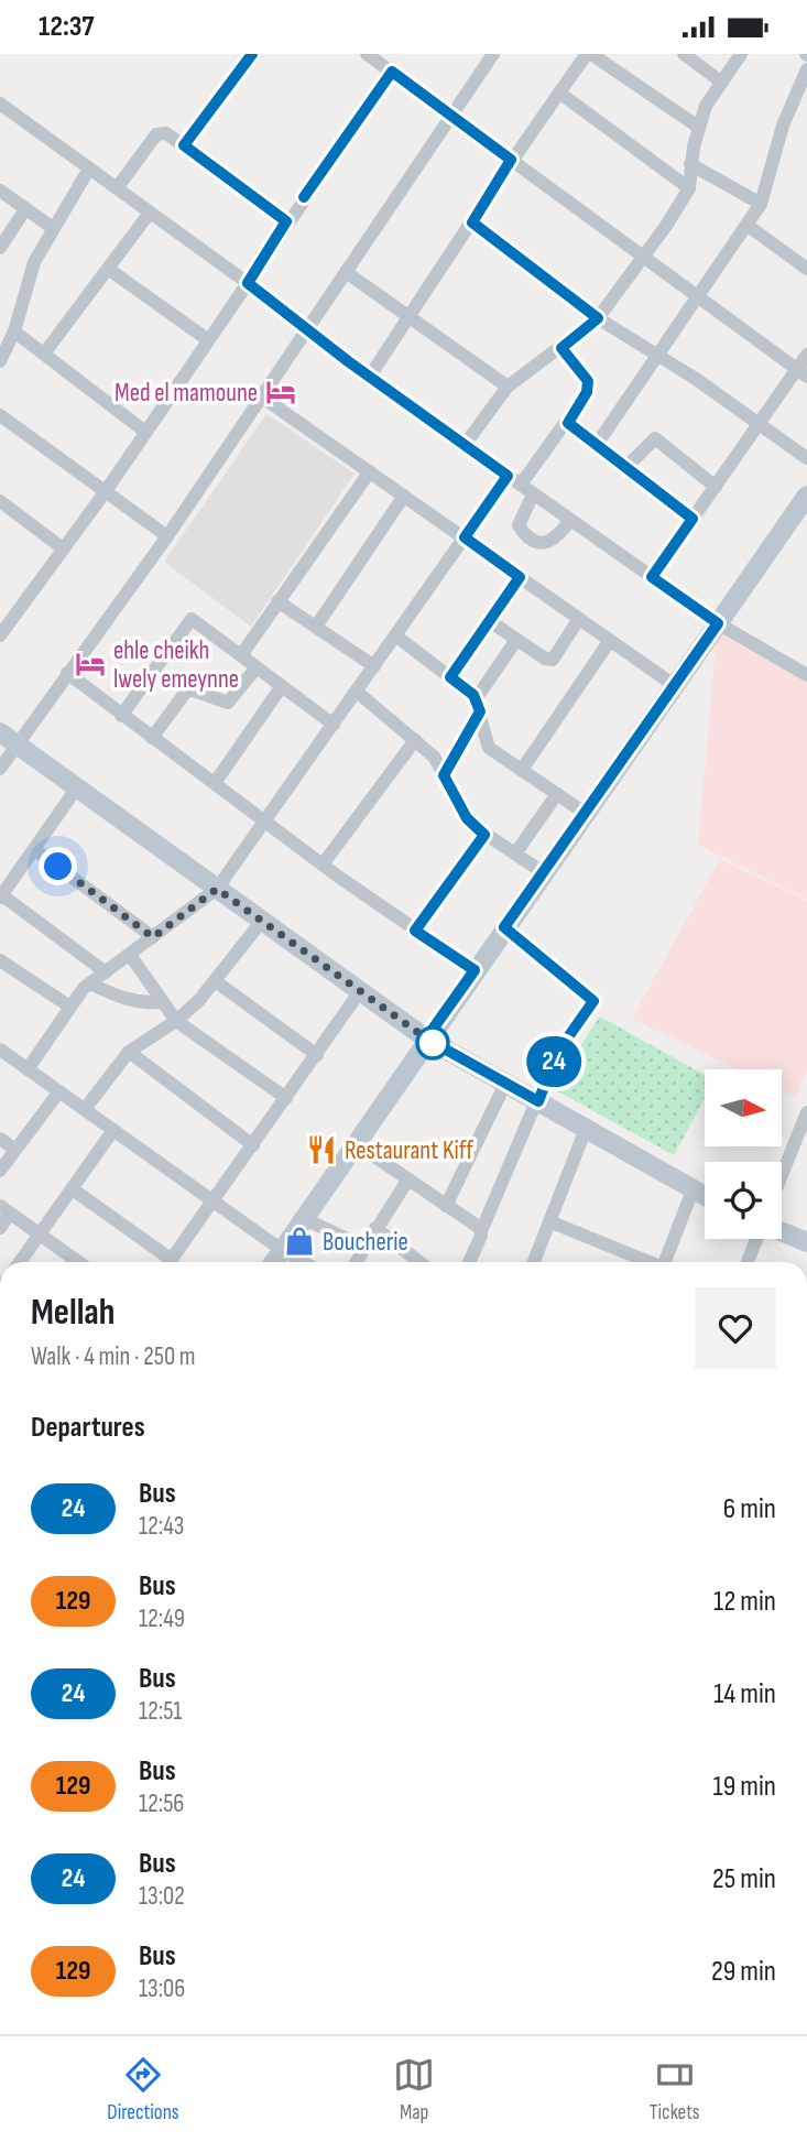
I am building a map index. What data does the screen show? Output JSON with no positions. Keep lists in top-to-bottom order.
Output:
{
  "places": {
    "hotel": ["Med el mamoune", "ehle cheikh lwely emeynne"],
    "restaurant": ["Restaurant Kiff"],
    "shop": ["Boucherie"]
  },
  "lines": ["bus line 24"],
  "north": "right",
  "page": {
    "status": "12:37",
    "on_map": "24",
    "heading": [
      ["Mellah", "Walk · 4 min · 250 m"],
      "Departures"
    ],
    "list": [
      {
        "mark": "24",
        "name": "Bus",
        "note": "12:43",
        "value": "6 min"
      },
      {
        "mark": "129",
        "name": "Bus",
        "note": "12:49",
        "value": "12 min"
      },
      {
        "mark": "24",
        "name": "Bus",
        "note": "12:51",
        "value": "14 min"
      },
      {
        "mark": "129",
        "name": "Bus",
        "note": "12:56",
        "value": "19 min"
      },
      {
        "mark": "24",
        "name": "Bus",
        "note": "13:02",
        "value": "25 min"
      },
      {
        "mark": "129",
        "name": "Bus",
        "note": "13:06",
        "value": "29 min"
      }
    ],
    "tabs": ["Directions", "Map", "Tickets"]
  }
}
